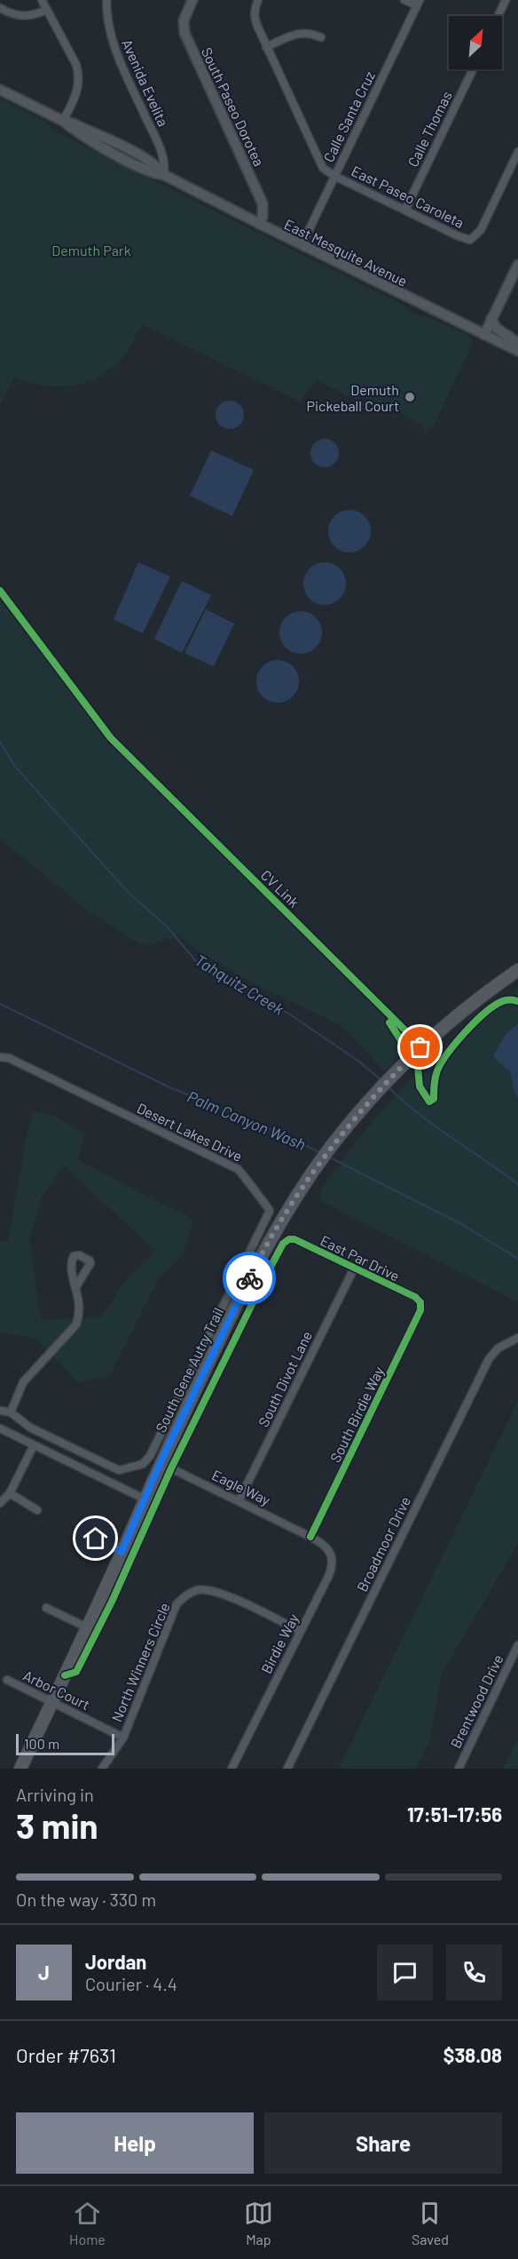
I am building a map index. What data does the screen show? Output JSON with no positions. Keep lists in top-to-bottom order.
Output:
{
  "streets": {
    "main road": ["South Gene Autry Trail"],
    "street": [
      "Avenida Evelita",
      "South Paseo Dorotea",
      "Calle Santa Cruz",
      "Calle Thomas",
      "East Paseo Caroleta",
      "East Mesquite Avenue",
      "Desert Lakes Drive",
      "East Par Drive",
      "South Divot Lane",
      "South Birdie Way",
      "Eagle Way",
      "Broadmoor Drive",
      "Birdie Way",
      "North Winners Circle",
      "Arbor Court",
      "Brentwood Drive"
    ],
    "cycle path": ["CV Link"]
  },
  "crossings": [
    ["Avenida Evelita", "East Mesquite Avenue"],
    ["South Paseo Dorotea", "East Mesquite Avenue"],
    ["Calle Santa Cruz", "East Paseo Caroleta"],
    ["Calle Santa Cruz", "East Mesquite Avenue"],
    ["Calle Thomas", "East Paseo Caroleta"],
    ["East Par Drive", "South Gene Autry Trail"],
    ["East Par Drive", "South Divot Lane"],
    ["East Par Drive", "South Birdie Way"],
    ["South Gene Autry Trail", "Eagle Way"],
    ["South Gene Autry Trail", "Arbor Court"],
    ["South Divot Lane", "Eagle Way"],
    ["South Birdie Way", "Eagle Way"],
    ["South Birdie Way", "Birdie Way"],
    ["Eagle Way", "Birdie Way"],
    ["Birdie Way", "North Winners Circle"],
    ["North Winners Circle", "Arbor Court"]
  ],
  "water": ["Tahquitz Creek", "Palm Canyon Wash"],
  "parks": ["Demuth Park"],
  "places": ["Demuth Pickeball Court"],
  "scale_bar": "100 m",
  "north": "top right",
  "page": {
    "scale": "100 m",
    "heading": ["3 min", "Arriving in", "17:51–17:56"],
    "panel": [
      "Jordan",
      "Courier · 4.4",
      "Order #7631",
      "$38.08"
    ],
    "bar": "On the way · 330 m",
    "round": "J",
    "buttons": ["Help", "Share"],
    "tabs": ["Home", "Map", "Saved"]
  }
}
